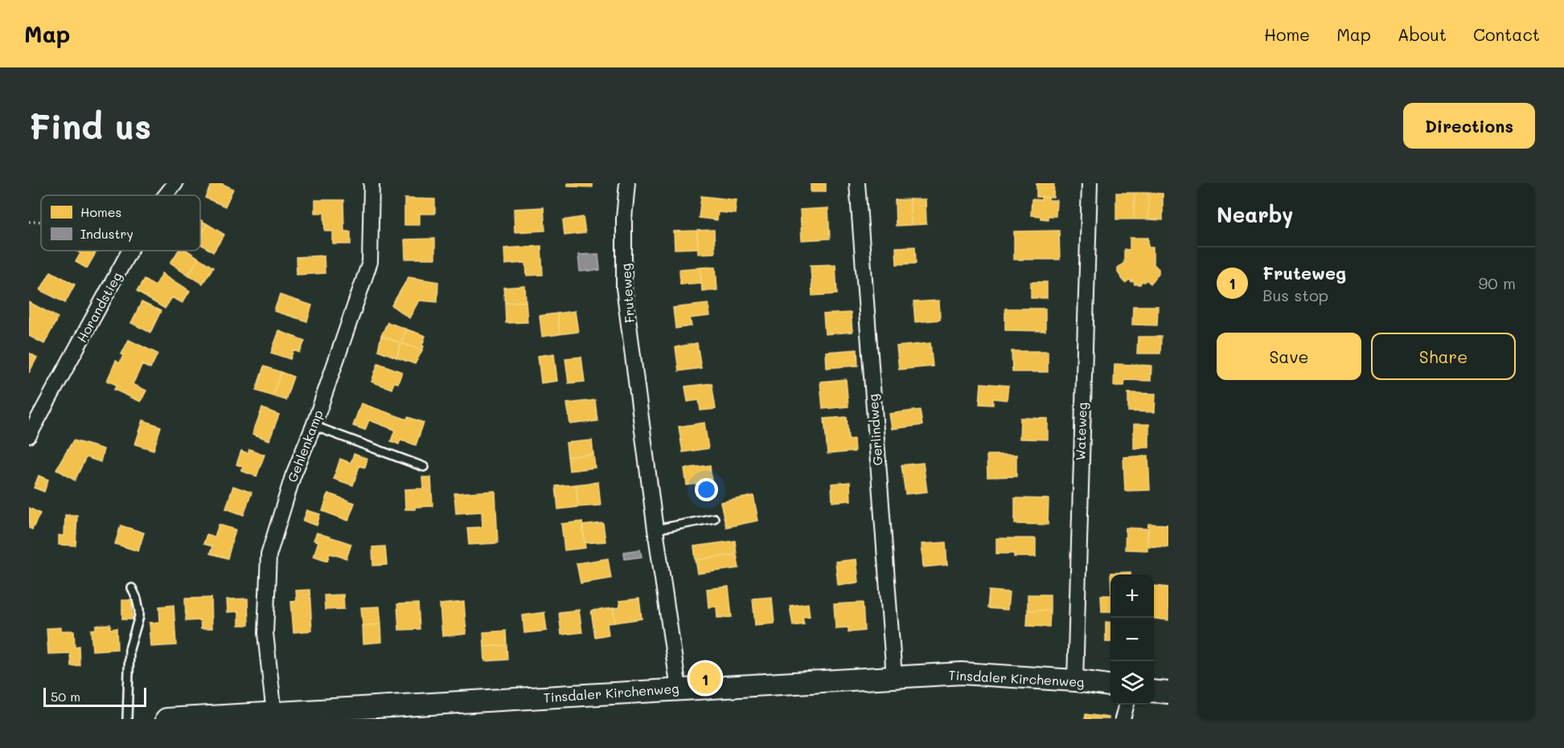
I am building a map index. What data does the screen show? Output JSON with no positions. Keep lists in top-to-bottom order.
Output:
{
  "streets": {
    "street": [
      "Fruteweg",
      "Horandstieg",
      "Gerlindweg",
      "Wateweg",
      "Gehlenkamp",
      "Tinsdaler Kirchenweg"
    ]
  },
  "crossings": [
    ["Fruteweg", "Tinsdaler Kirchenweg"],
    ["Gerlindweg", "Tinsdaler Kirchenweg"],
    ["Wateweg", "Tinsdaler Kirchenweg"],
    ["Gehlenkamp", "Tinsdaler Kirchenweg"]
  ],
  "legend": ["Homes", "Industry"],
  "scale_bar": "50 m",
  "page": {
    "header": "Map",
    "nav": [
      "Home",
      "Map",
      "About",
      "Contact"
    ],
    "buttons": [
      "Directions",
      ["Save", "Share"]
    ],
    "title": "Find us",
    "heading": "Nearby",
    "list": [
      {
        "mark": "1",
        "name": "Fruteweg",
        "note": "Bus stop",
        "value": "90 m"
      }
    ],
    "map_buttons": ["+", "−"],
    "pins": "1",
    "scale": "50 m"
  }
}
